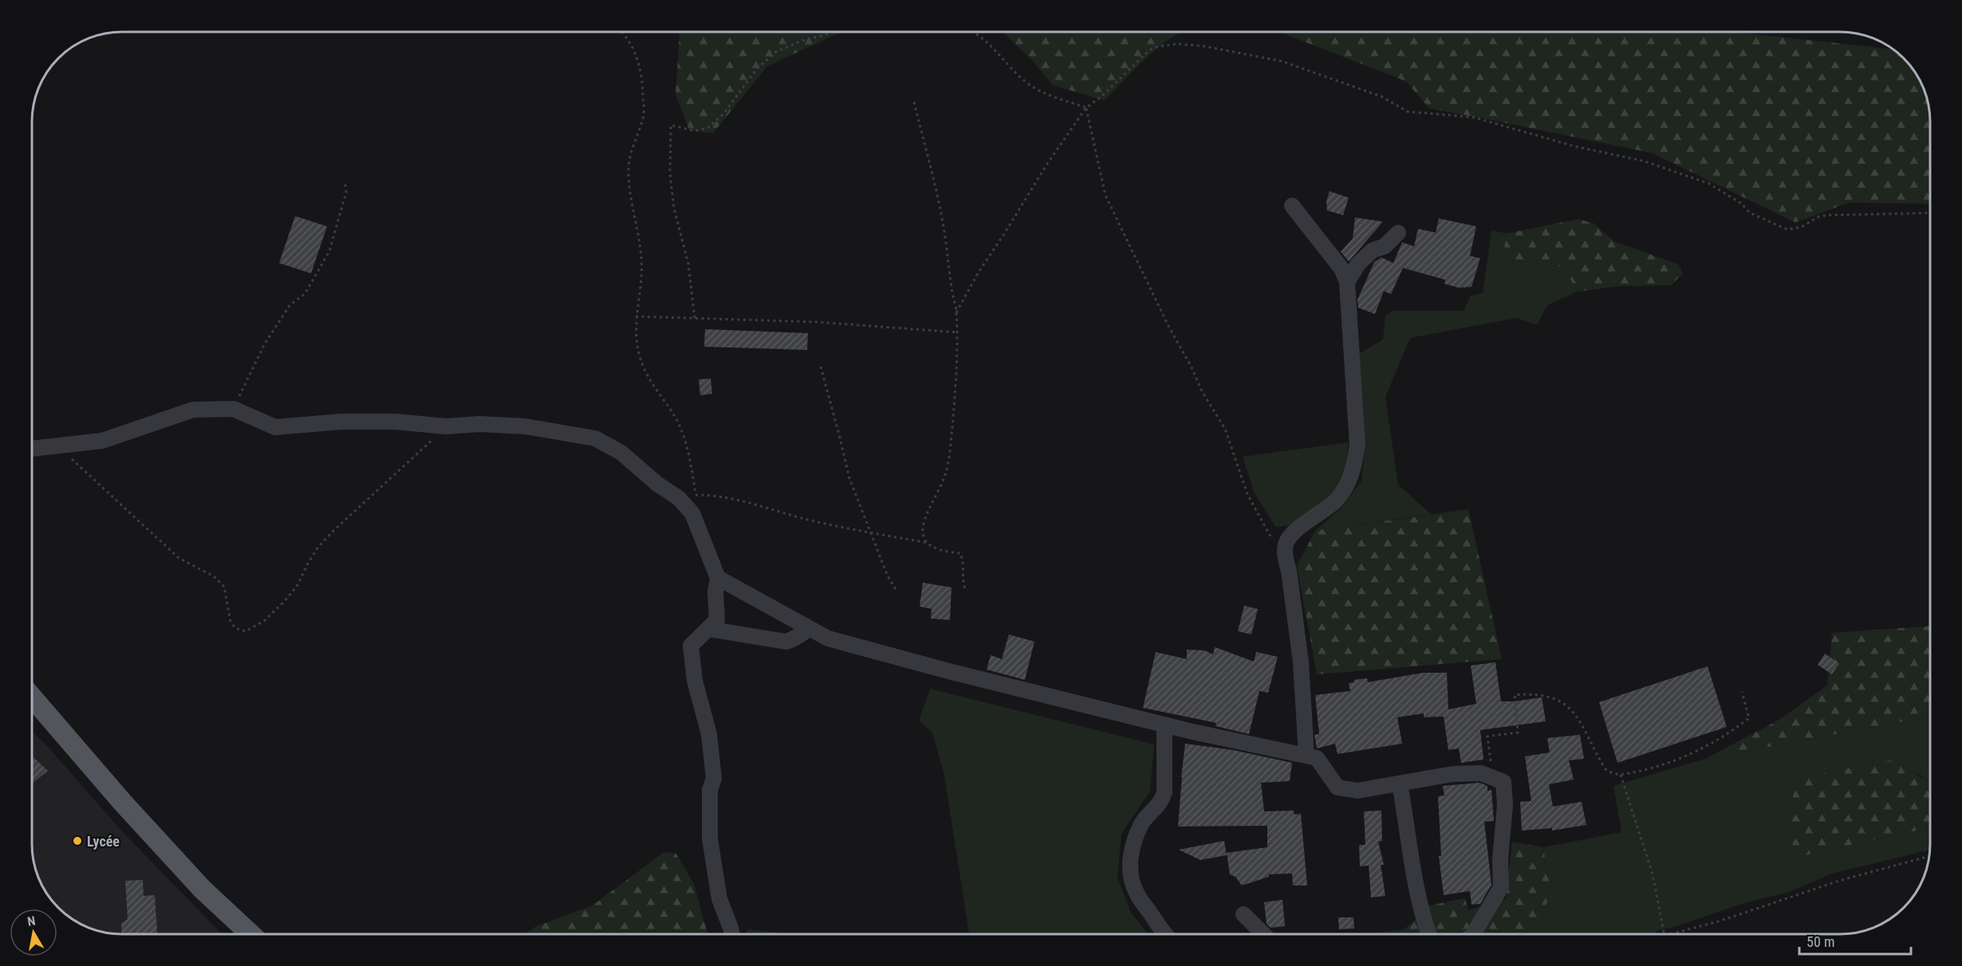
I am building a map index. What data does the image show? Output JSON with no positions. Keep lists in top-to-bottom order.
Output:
{
  "places": ["Lycée"],
  "scale_bar": "50 m",
  "north": "top"
}
